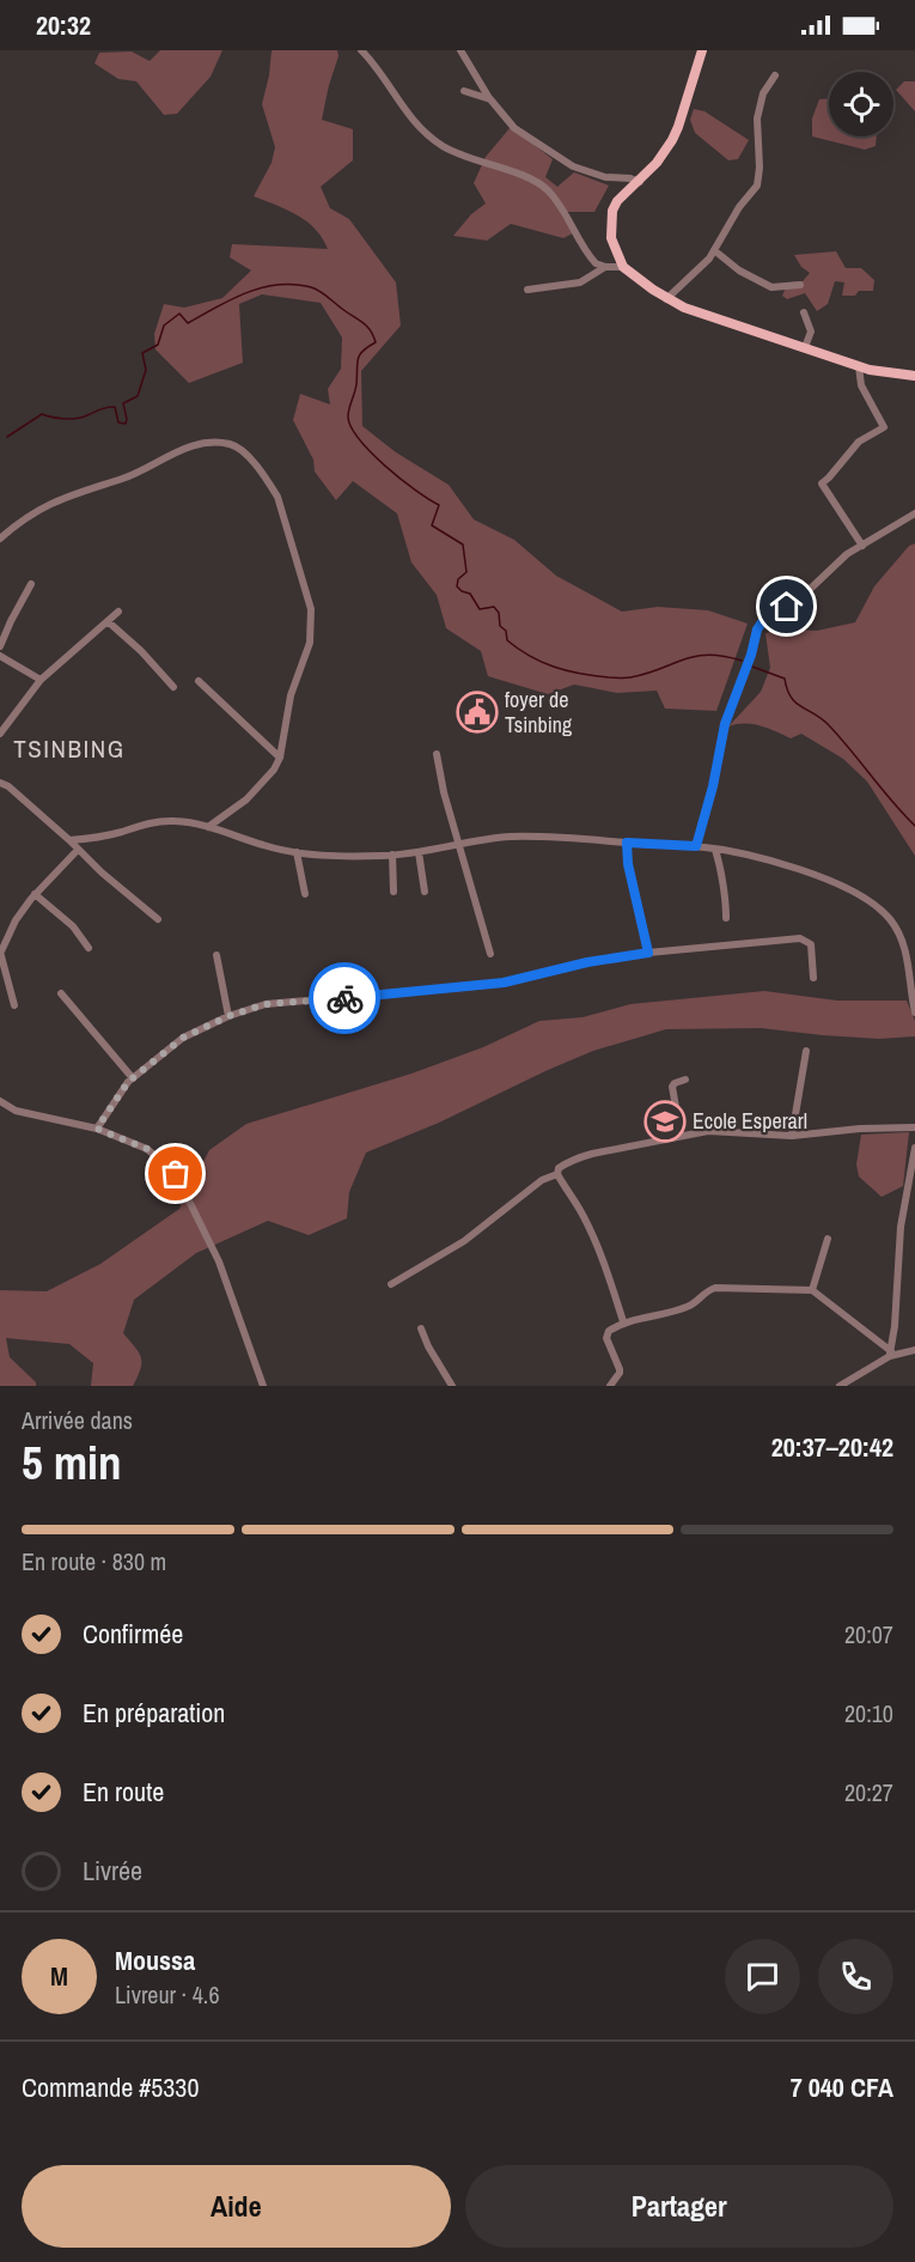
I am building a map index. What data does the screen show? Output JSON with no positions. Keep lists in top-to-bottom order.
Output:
{
  "districts": ["TSINBING"],
  "places": {
    "public building": ["foyer de Tsinbing"],
    "school or university": ["Ecole Esperarl"]
  },
  "page": {
    "status": "20:32",
    "heading": ["5 min", "Arrivée dans", "20:37–20:42"],
    "panel": [
      "Moussa",
      "Livreur · 4.6",
      "Commande #5330",
      "7 040 CFA"
    ],
    "bar": "En route · 830 m",
    "list": [
      ["Confirmée", "20:07"],
      ["En préparation", "20:10"],
      ["En route", "20:27"],
      "Livrée"
    ],
    "round": "M",
    "buttons": ["Aide", "Partager"]
  }
}
